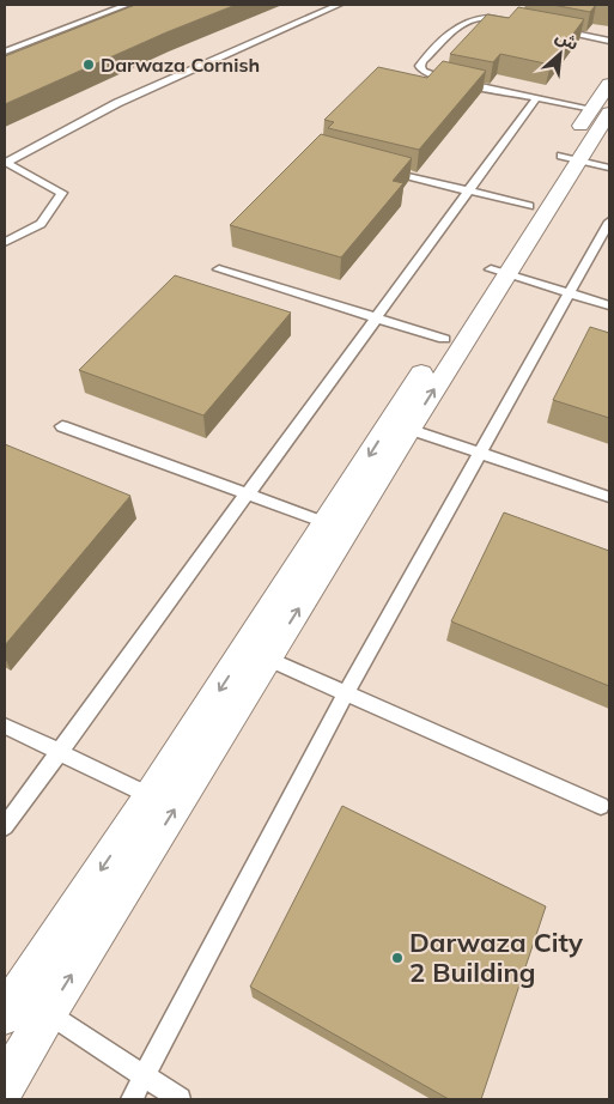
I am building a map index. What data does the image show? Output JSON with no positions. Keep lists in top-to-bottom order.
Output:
{
  "places": ["Darwaza Cornish", "Darwaza City 2 Building"],
  "north": "top right"
}
